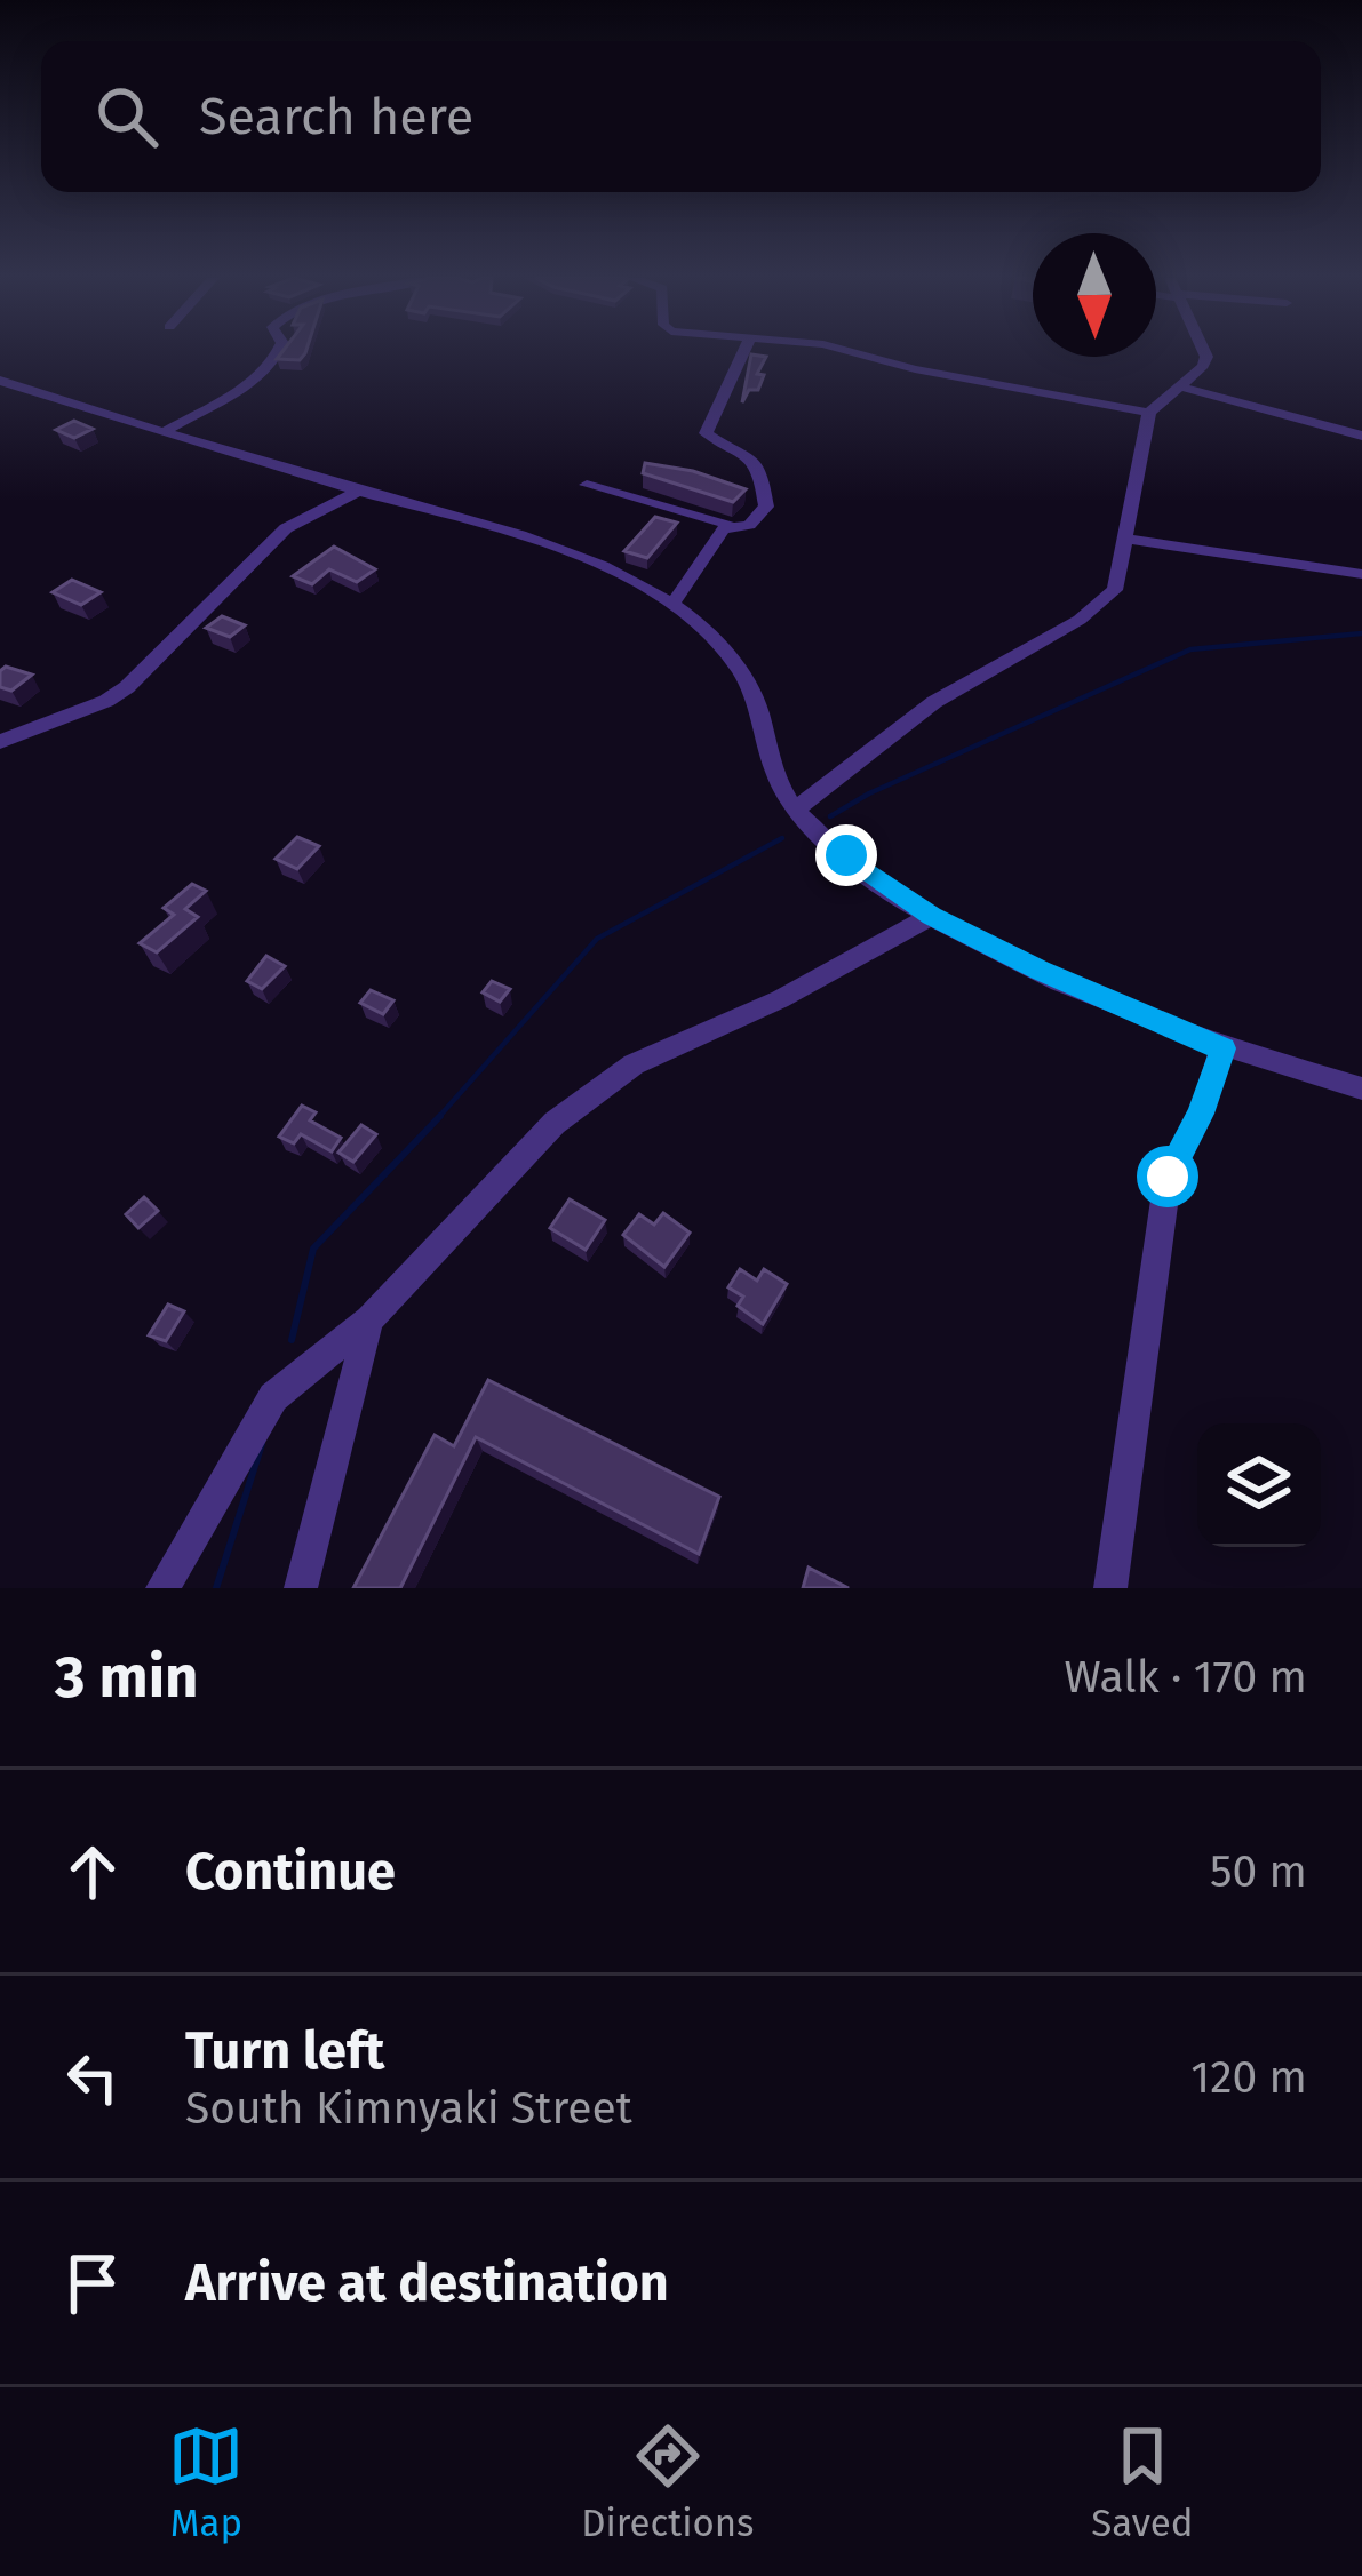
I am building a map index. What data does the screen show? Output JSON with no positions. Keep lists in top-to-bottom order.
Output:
{
  "north": "bottom",
  "page": {
    "search": "Search here",
    "heading": ["3 min", "Walk · 170 m"],
    "list": [
      ["Continue", "50 m"],
      ["Turn left", "South Kimnyaki Street", "120 m"],
      "Arrive at destination"
    ],
    "nav": ["Map", "Directions", "Saved"]
  }
}
